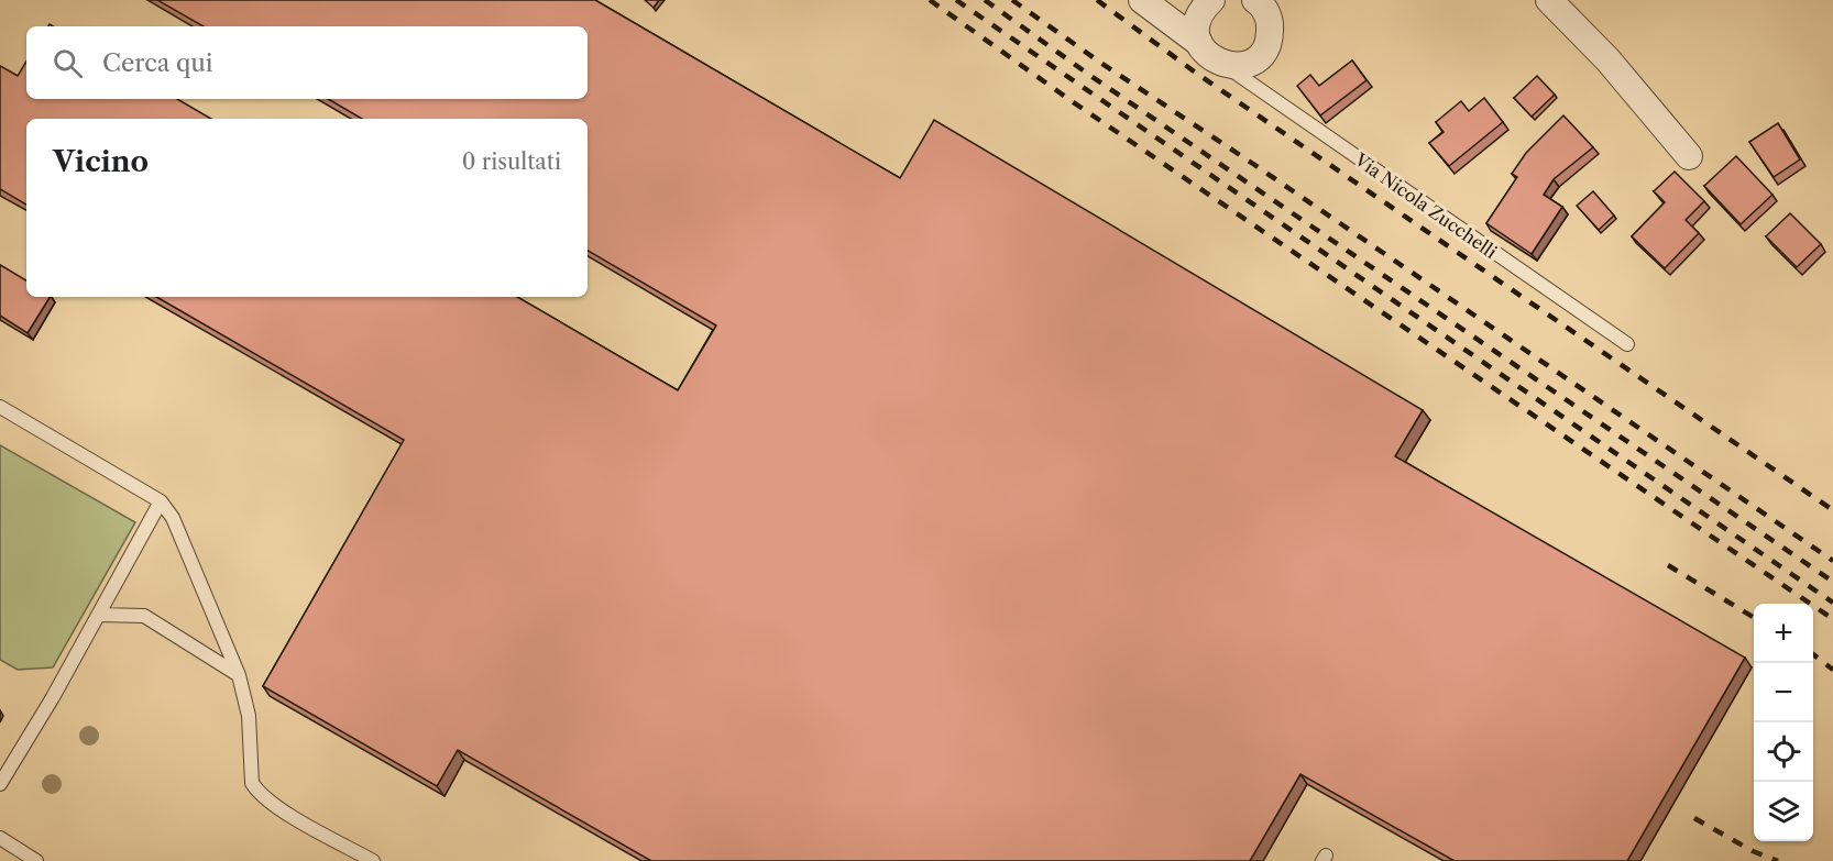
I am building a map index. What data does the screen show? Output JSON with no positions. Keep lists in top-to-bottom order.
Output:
{
  "streets": {
    "street": ["Via Nicola Zucchelli"]
  },
  "page": {
    "search": "Cerca qui",
    "heading": ["Vicino", "0 risultati"],
    "map_buttons": ["+", "−"]
  }
}
